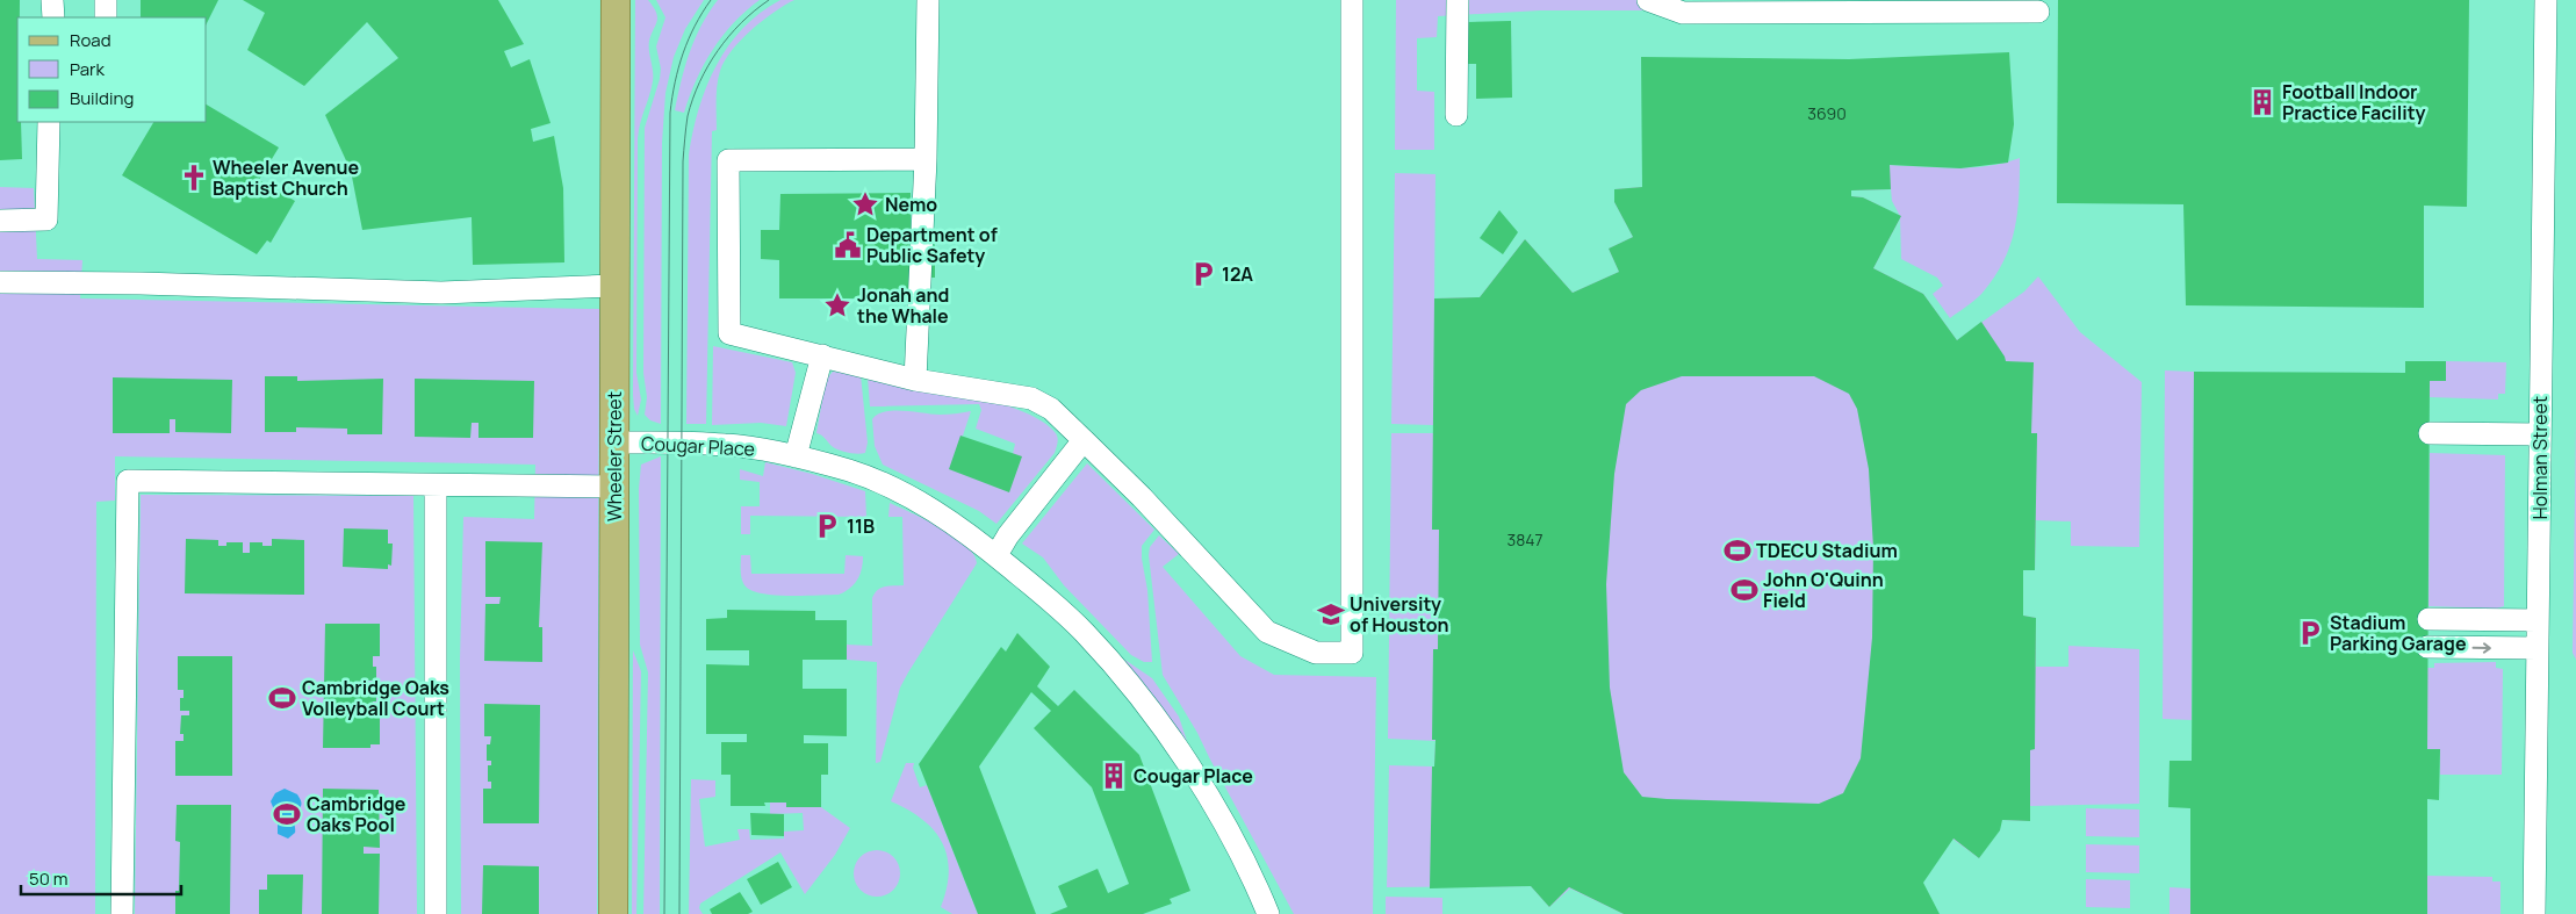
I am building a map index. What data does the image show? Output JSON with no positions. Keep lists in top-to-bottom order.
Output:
{
  "streets": {
    "main road": ["Wheeler Street"],
    "street": ["Cougar Place", "Holman Street"]
  },
  "crossings": [
    ["Cougar Place", "Wheeler Street"]
  ],
  "places": {
    "building": ["Football Indoor Practice Facility", "Cougar Place"],
    "church": ["Wheeler Avenue Baptist Church"],
    "place": ["Nemo", "Jonah and the Whale"],
    "public building": ["Department of Public Safety"],
    "parking": ["12A", "11B", "Stadium Parking Garage"],
    "sports": [
      "TDECU Stadium",
      "John O'Quinn Field",
      "Cambridge Oaks Volleyball Court",
      "Cambridge Oaks Pool"
    ],
    "school or university": ["University of Houston"]
  },
  "house_numbers": ["3690", "3847"],
  "legend": ["Road", "Park", "Building"],
  "scale_bar": "50 m"
}
